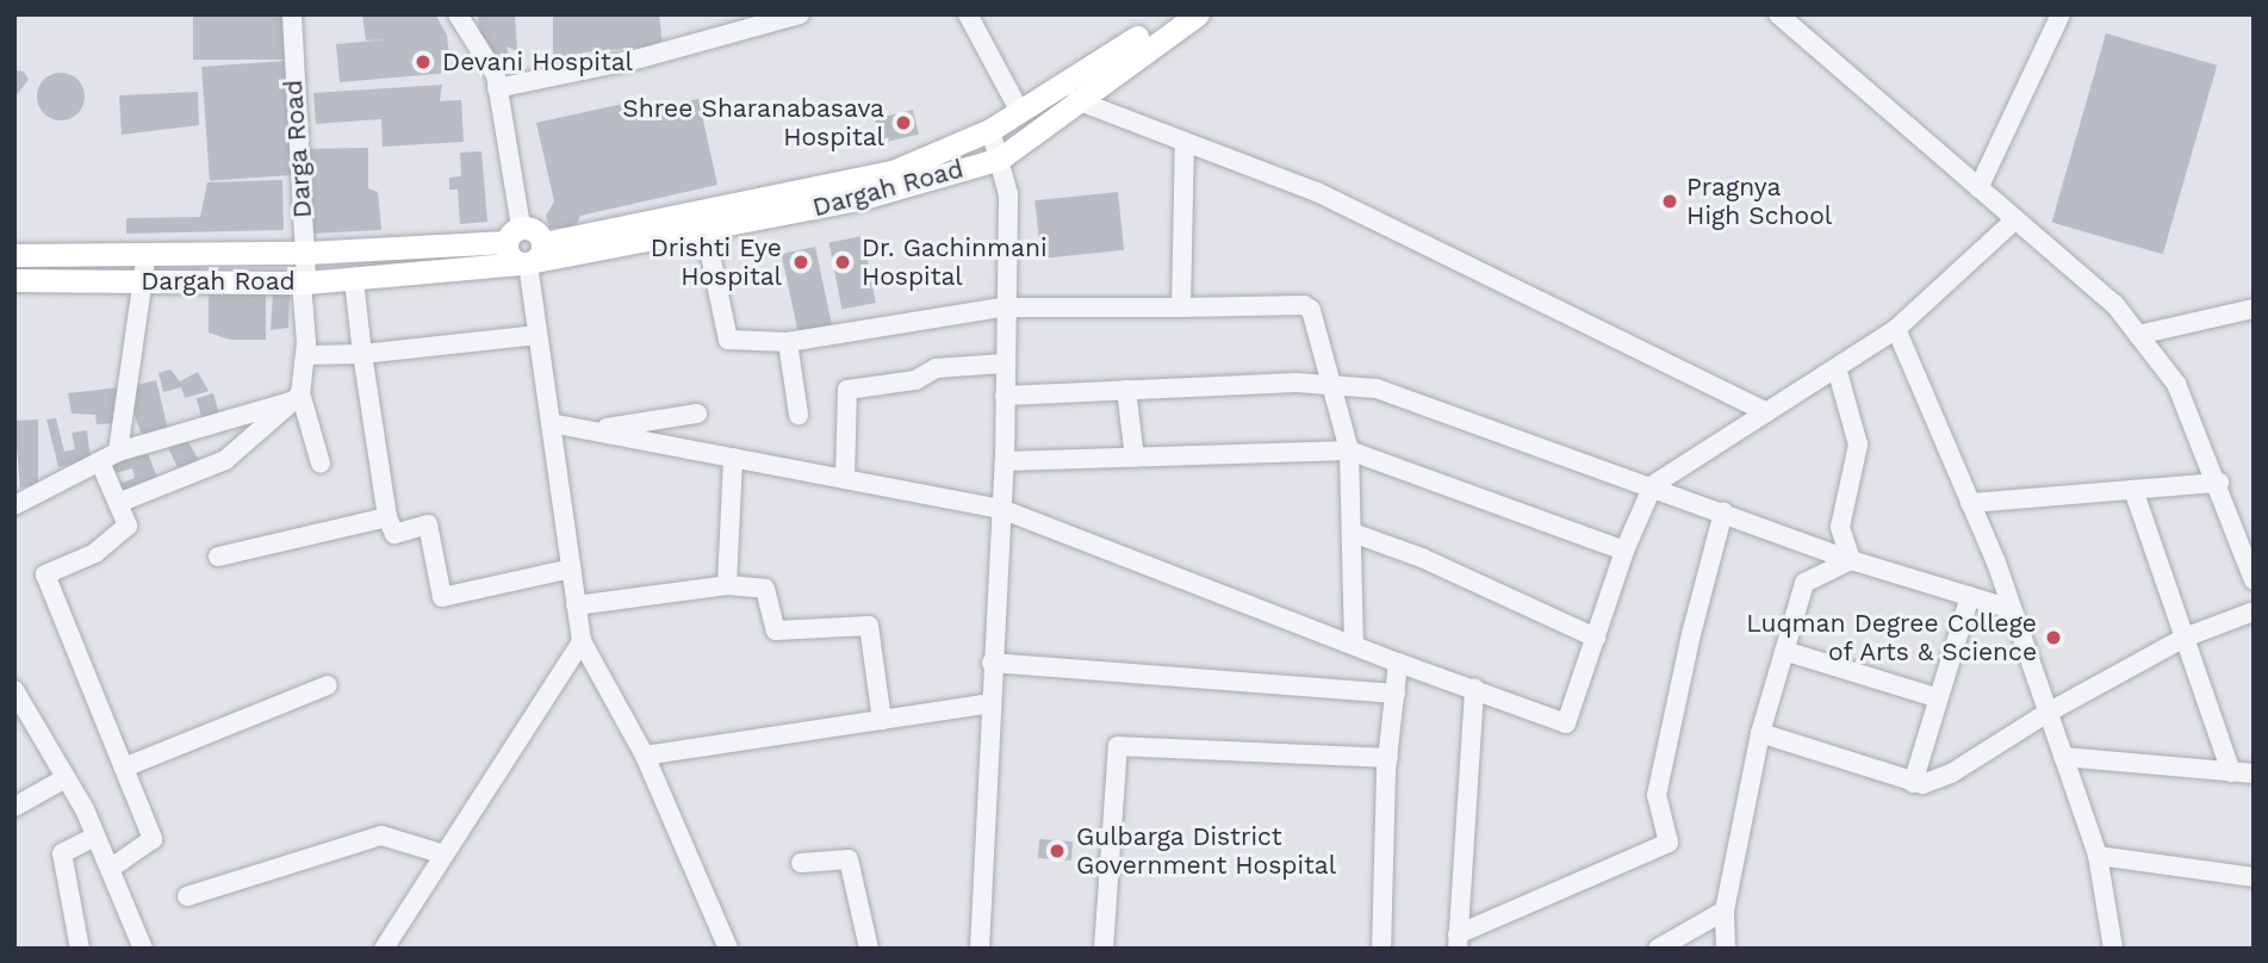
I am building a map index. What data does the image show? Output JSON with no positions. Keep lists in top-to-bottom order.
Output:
{
  "streets": {
    "main road": ["Dargah Road"],
    "street": ["Darga Road"]
  },
  "crossings": [
    ["Darga Road", "Dargah Road"]
  ],
  "places": [
    "Devani Hospital",
    "Shree Sharanabasava Hospital",
    "Pragnya High School",
    "Drishti Eye Hospital",
    "Dr. Gachinmani Hospital",
    "Luqman Degree College of Arts & Science",
    "Gulbarga District Government Hospital"
  ]
}
